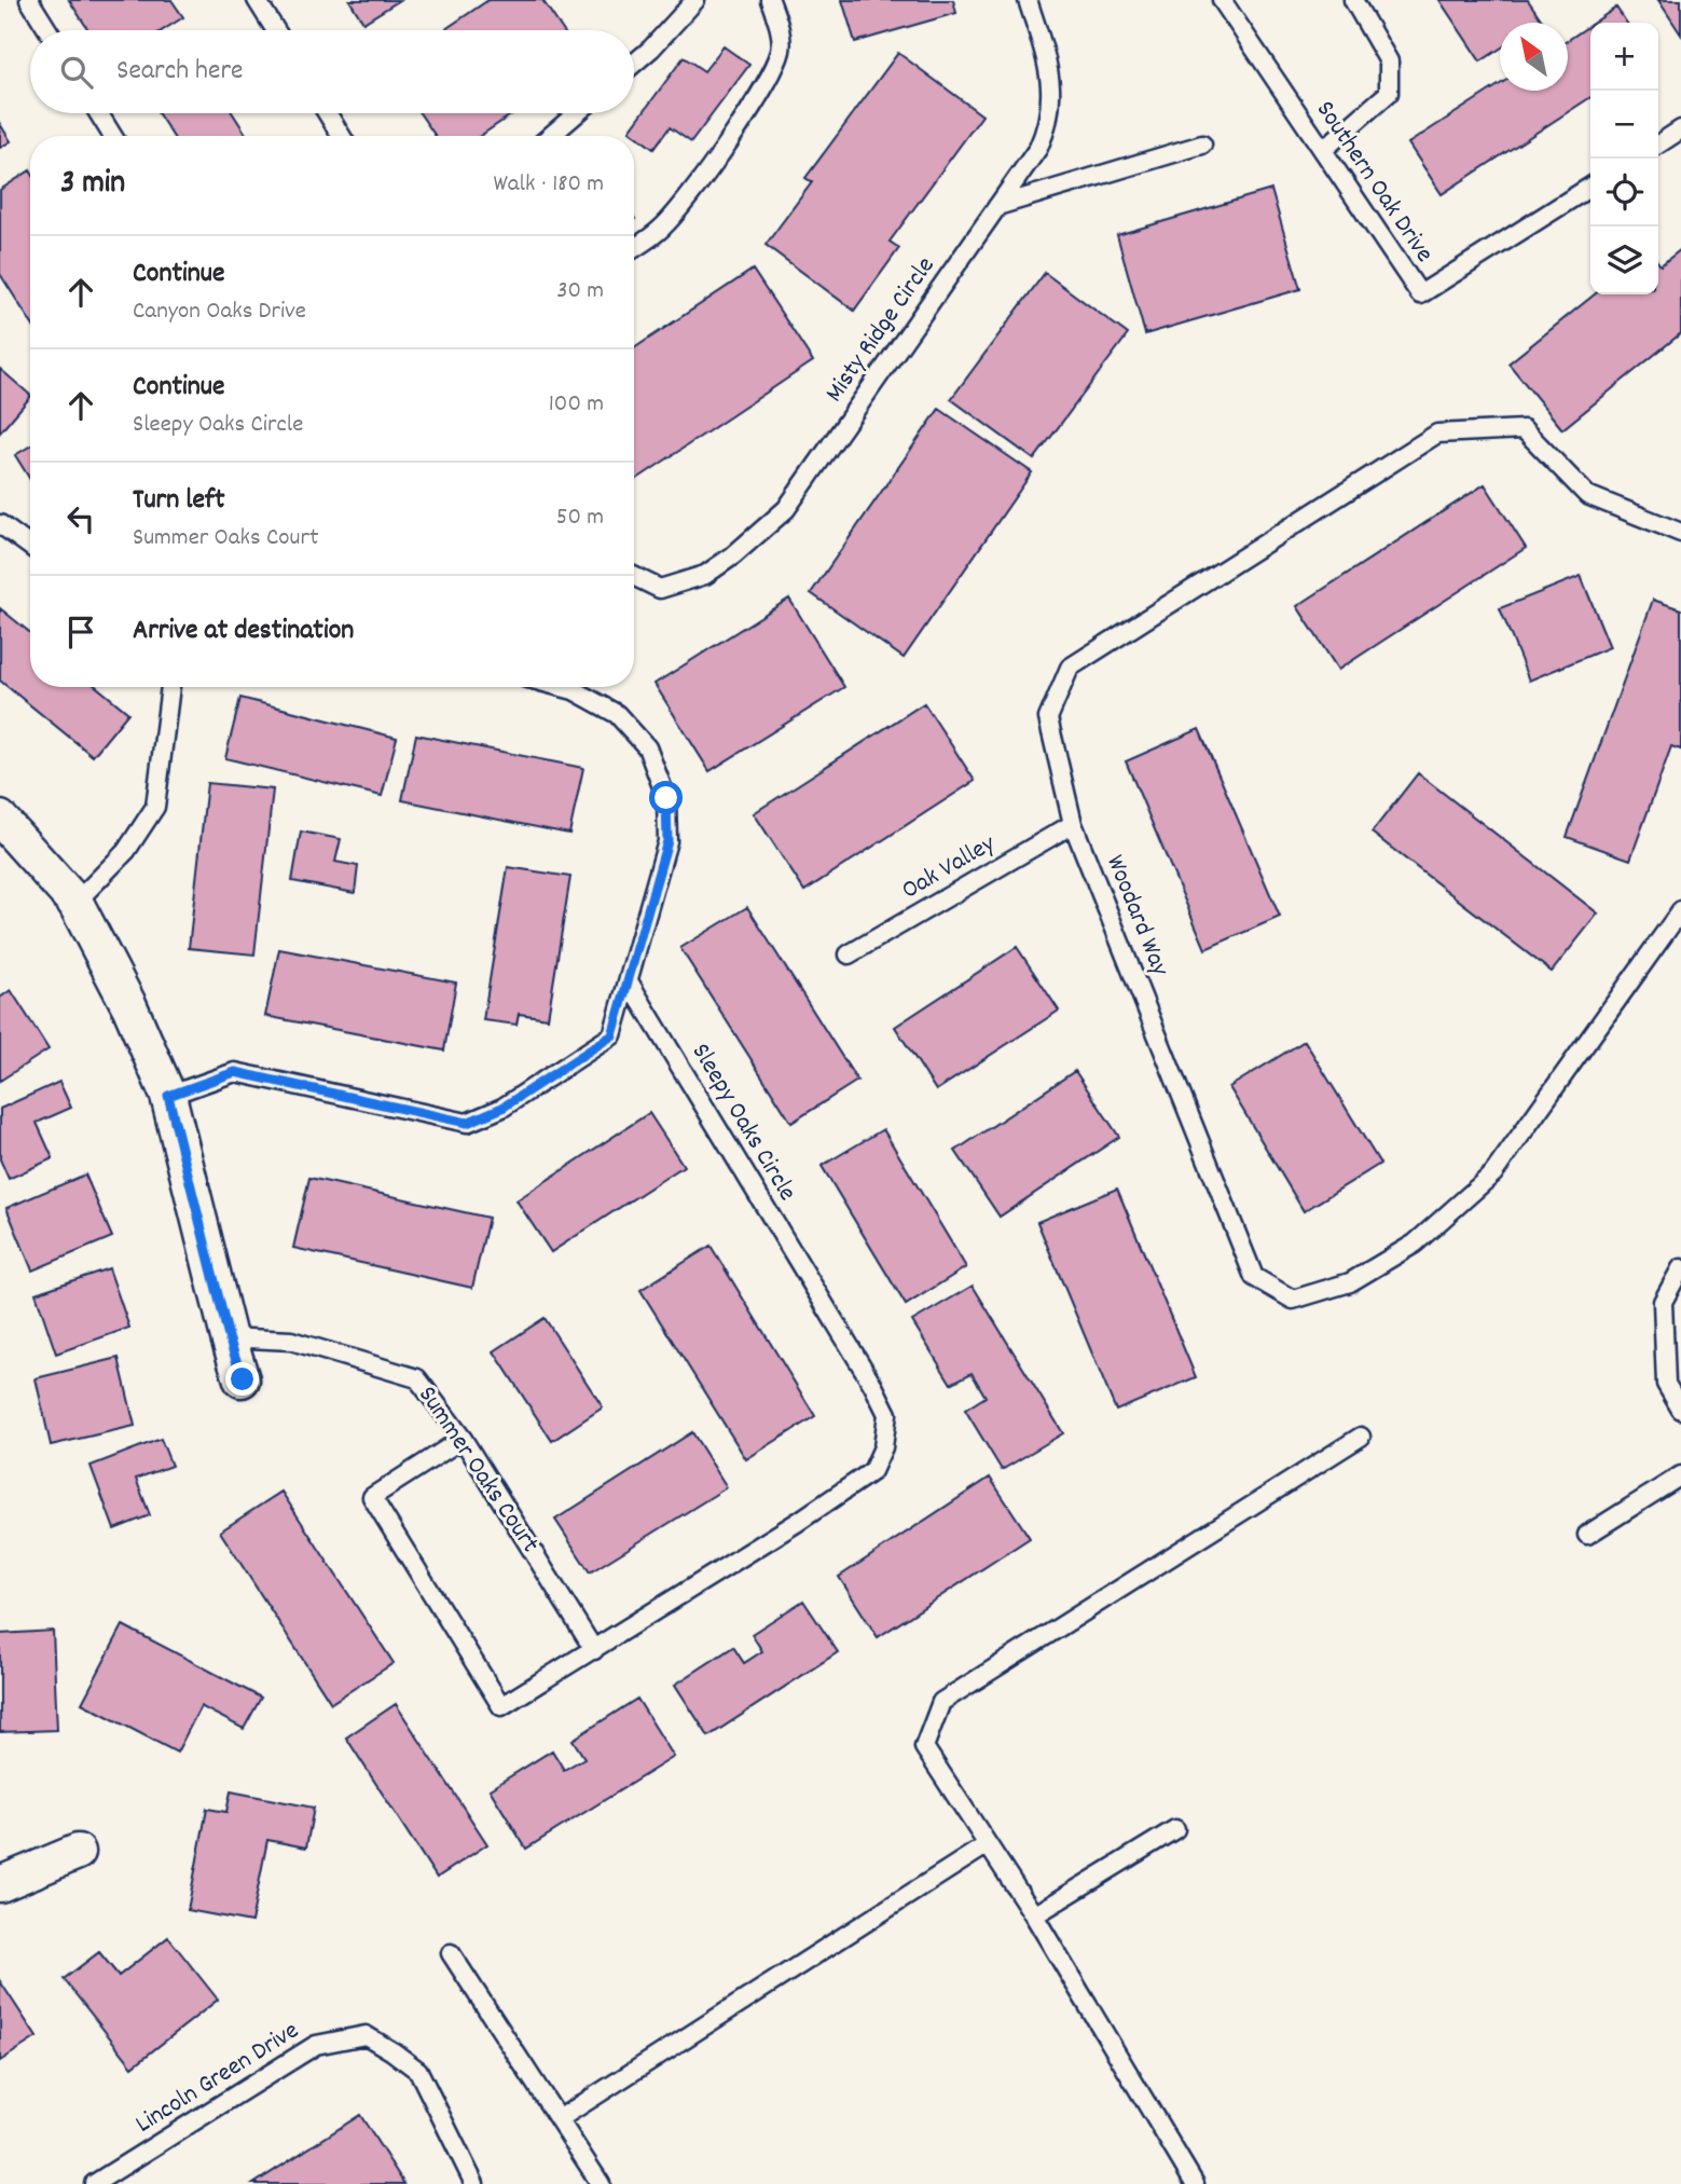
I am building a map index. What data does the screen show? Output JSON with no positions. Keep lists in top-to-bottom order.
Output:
{
  "streets": {
    "lane": [
      "Southern Oak Drive",
      "Misty Ridge Circle",
      "Oak Valley",
      "Woodard Way",
      "Sleepy Oaks Circle",
      "Summer Oaks Court",
      "Lincoln Green Drive"
    ]
  },
  "crossings": [
    ["Oak Valley", "Woodard Way"],
    ["Sleepy Oaks Circle", "Summer Oaks Court"]
  ],
  "north": "top left",
  "page": {
    "map_buttons": ["+", "−"],
    "search": "Search here",
    "heading": ["3 min", "Walk · 180 m"],
    "list": [
      ["Continue", "Canyon Oaks Drive", "30 m"],
      ["Continue", "Sleepy Oaks Circle", "100 m"],
      ["Turn left", "Summer Oaks Court", "50 m"],
      "Arrive at destination"
    ]
  }
}
